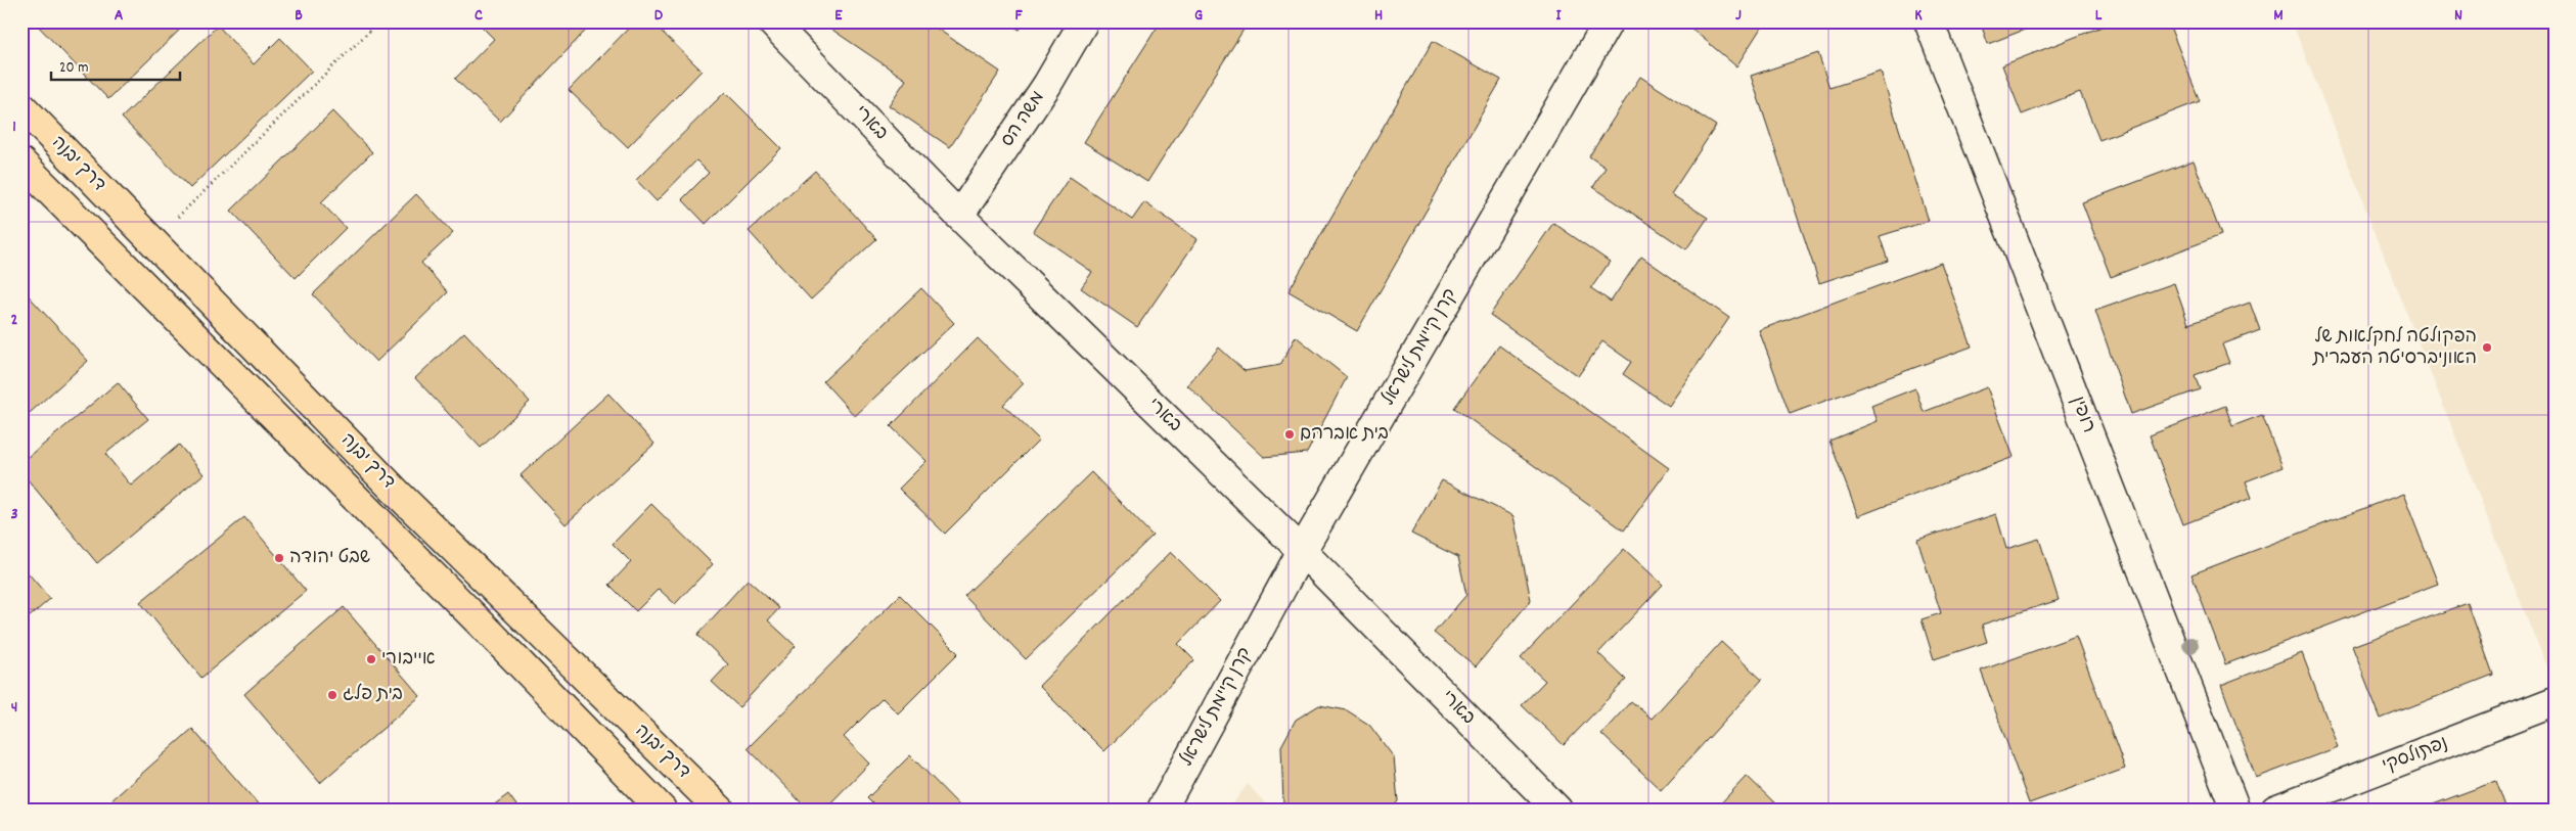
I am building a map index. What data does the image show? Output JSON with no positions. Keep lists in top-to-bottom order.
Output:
{
  "streets": {
    "main road": ["דרך יבנה"],
    "street": [
      "משה הס",
      "בארי",
      "קרן קיימת לישראל",
      "רופין",
      "נפתולסקי"
    ]
  },
  "crossings": [
    ["משה הס", "בארי"],
    ["בארי", "קרן קיימת לישראל"]
  ],
  "places": [
    "הפקולטה לחקלאות של האוניברסיטה העברית",
    "בית אברהם",
    "שבט יהודה",
    "אייבורי",
    "בית פלג"
  ],
  "scale_bar": "20 m",
  "grid": {
    "columns": [
      "A",
      "B",
      "C",
      "D",
      "E",
      "F",
      "G",
      "H",
      "I",
      "J",
      "K",
      "L",
      "M",
      "N"
    ],
    "rows": [
      "1",
      "2",
      "3",
      "4"
    ]
  }
}
